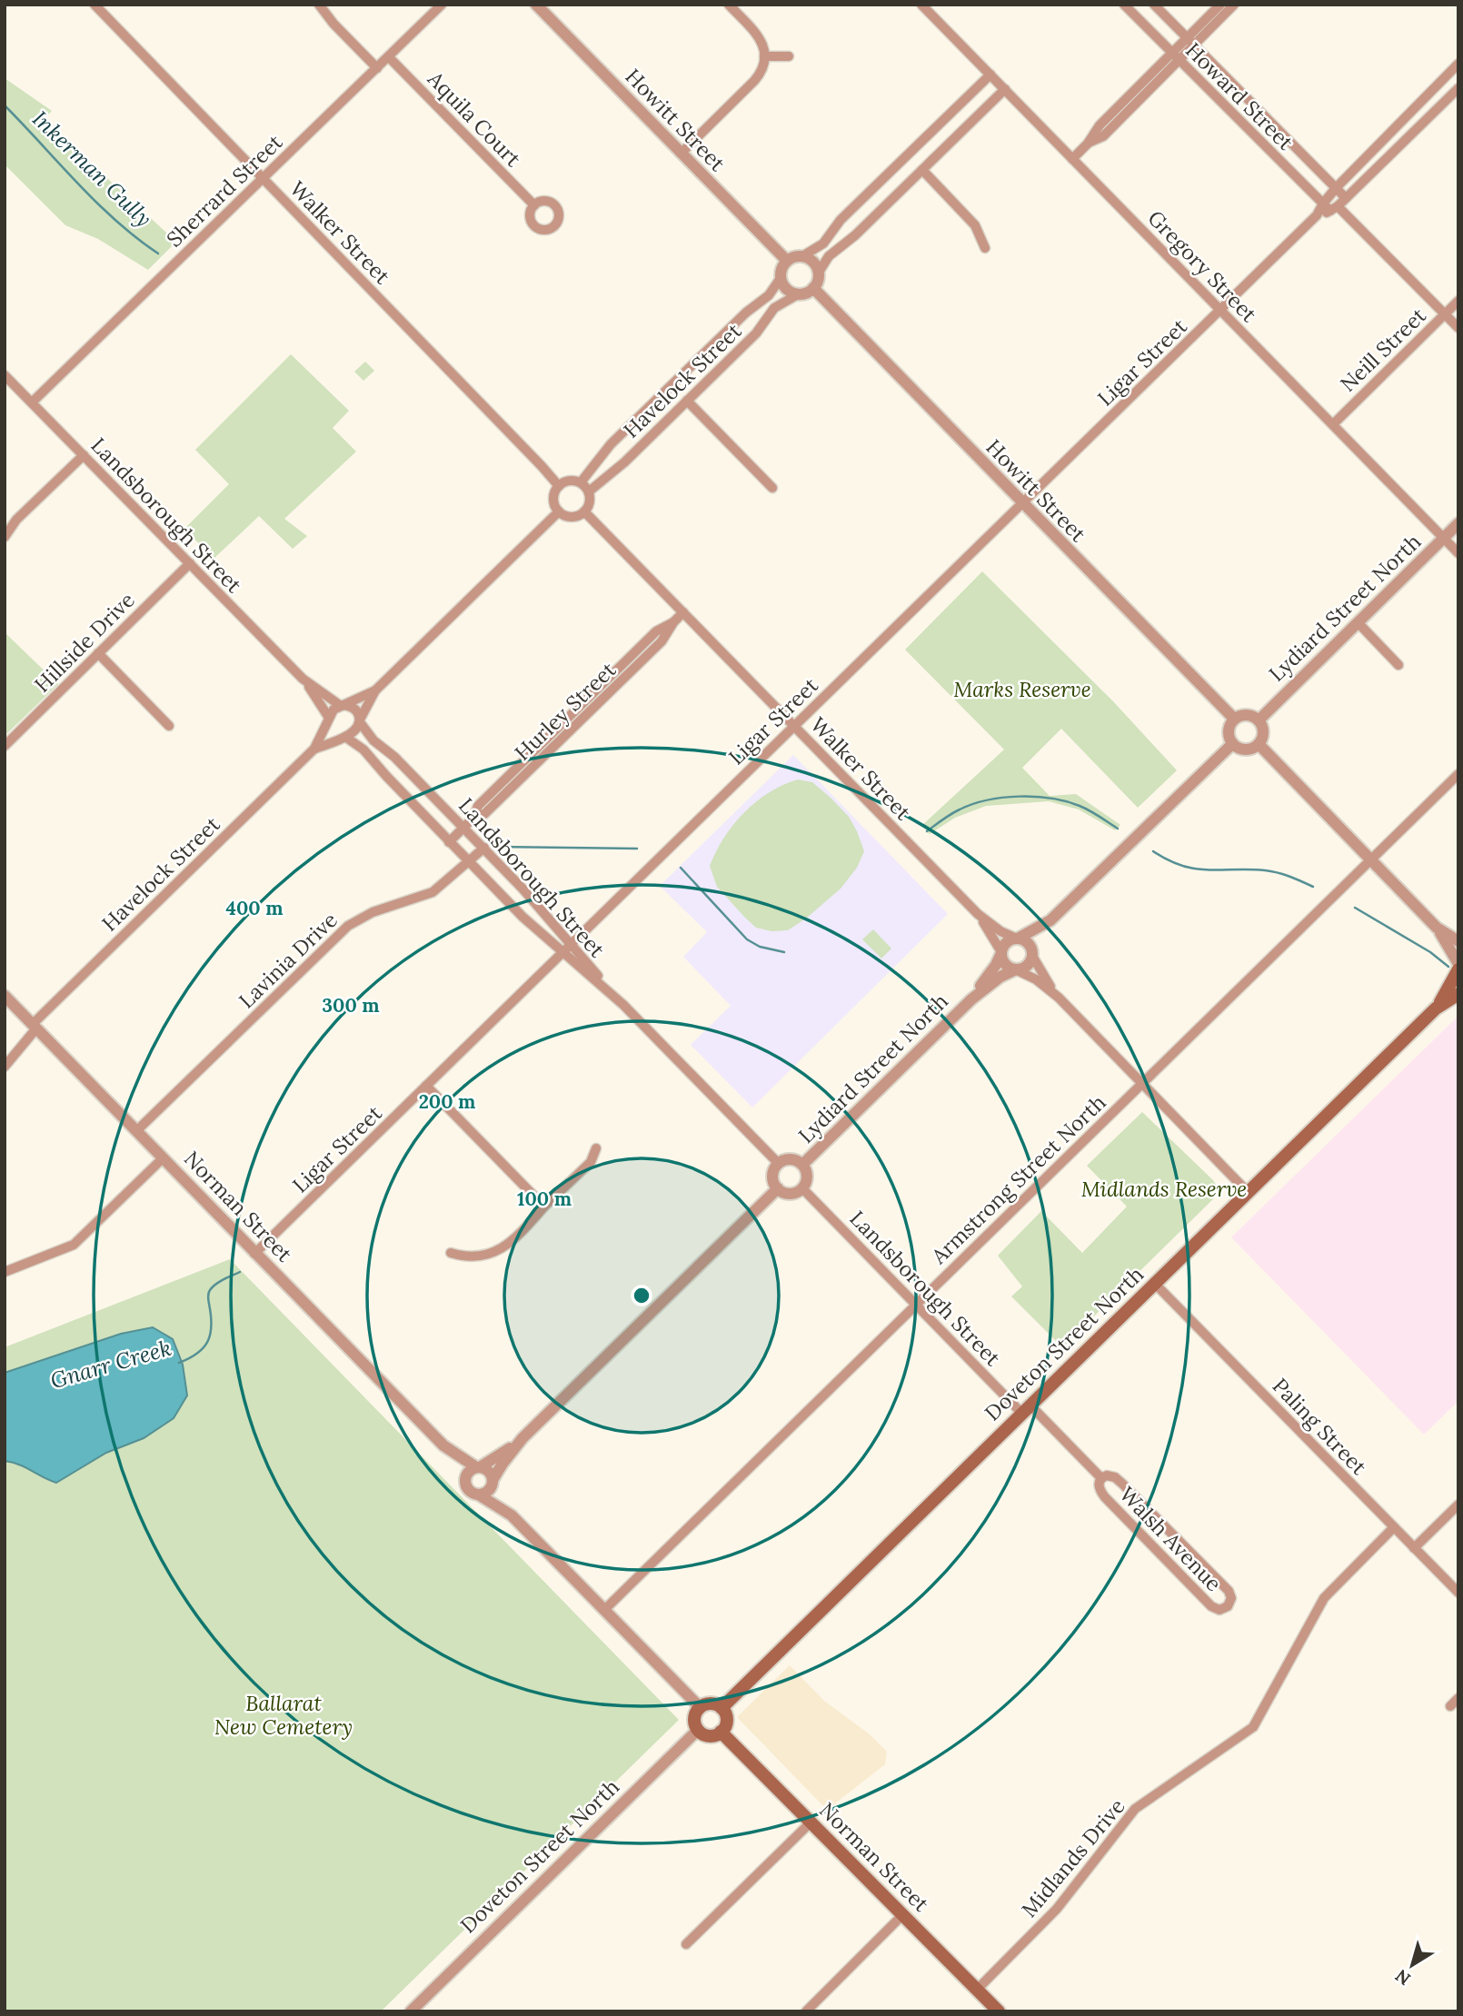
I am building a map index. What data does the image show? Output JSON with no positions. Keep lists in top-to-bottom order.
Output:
{
  "streets": {
    "main road": ["Norman Street", "Doveton Street North"],
    "street": [
      "Howard Street",
      "Aquila Court",
      "Howitt Street",
      "Sherrard Street",
      "Walker Street",
      "Gregory Street",
      "Neill Street",
      "Ligar Street",
      "Havelock Street",
      "Landsborough Street",
      "Lydiard Street North",
      "Hillside Drive",
      "Hurley Street",
      "Lavinia Drive",
      "Armstrong Street North",
      "Paling Street",
      "Walsh Avenue",
      "Midlands Drive"
    ]
  },
  "crossings": [
    ["Howard Street", "Neill Street"],
    ["Howard Street", "Ligar Street"],
    ["Aquila Court", "Sherrard Street"],
    ["Howitt Street", "Ligar Street"],
    ["Howitt Street", "Havelock Street"],
    ["Howitt Street", "Lydiard Street North"],
    ["Sherrard Street", "Walker Street"],
    ["Sherrard Street", "Landsborough Street"],
    ["Walker Street", "Ligar Street"],
    ["Walker Street", "Havelock Street"],
    ["Walker Street", "Lydiard Street North"],
    ["Walker Street", "Hurley Street"],
    ["Gregory Street", "Neill Street"],
    ["Gregory Street", "Ligar Street"],
    ["Gregory Street", "Lydiard Street North"],
    ["Ligar Street", "Landsborough Street"],
    ["Ligar Street", "Norman Street"],
    ["Havelock Street", "Landsborough Street"],
    ["Havelock Street", "Norman Street"],
    ["Landsborough Street", "Lydiard Street North"],
    ["Landsborough Street", "Hillside Drive"],
    ["Landsborough Street", "Hurley Street"],
    ["Landsborough Street", "Lavinia Drive"],
    ["Landsborough Street", "Armstrong Street North"],
    ["Landsborough Street", "Doveton Street North"],
    ["Landsborough Street", "Walsh Avenue"],
    ["Lavinia Drive", "Norman Street"],
    ["Norman Street", "Doveton Street North"],
    ["Norman Street", "Midlands Drive"],
    ["Doveton Street North", "Paling Street"],
    ["Doveton Street North", "Walsh Avenue"],
    ["Paling Street", "Midlands Drive"]
  ],
  "water": ["Inkerman Gully", "Gnarr Creek"],
  "parks": ["Marks Reserve", "Midlands Reserve", "Ballarat New Cemetery"],
  "north": "bottom left",
  "rings": [
    "400 m",
    "300 m",
    "200 m",
    "100 m"
  ]
}
